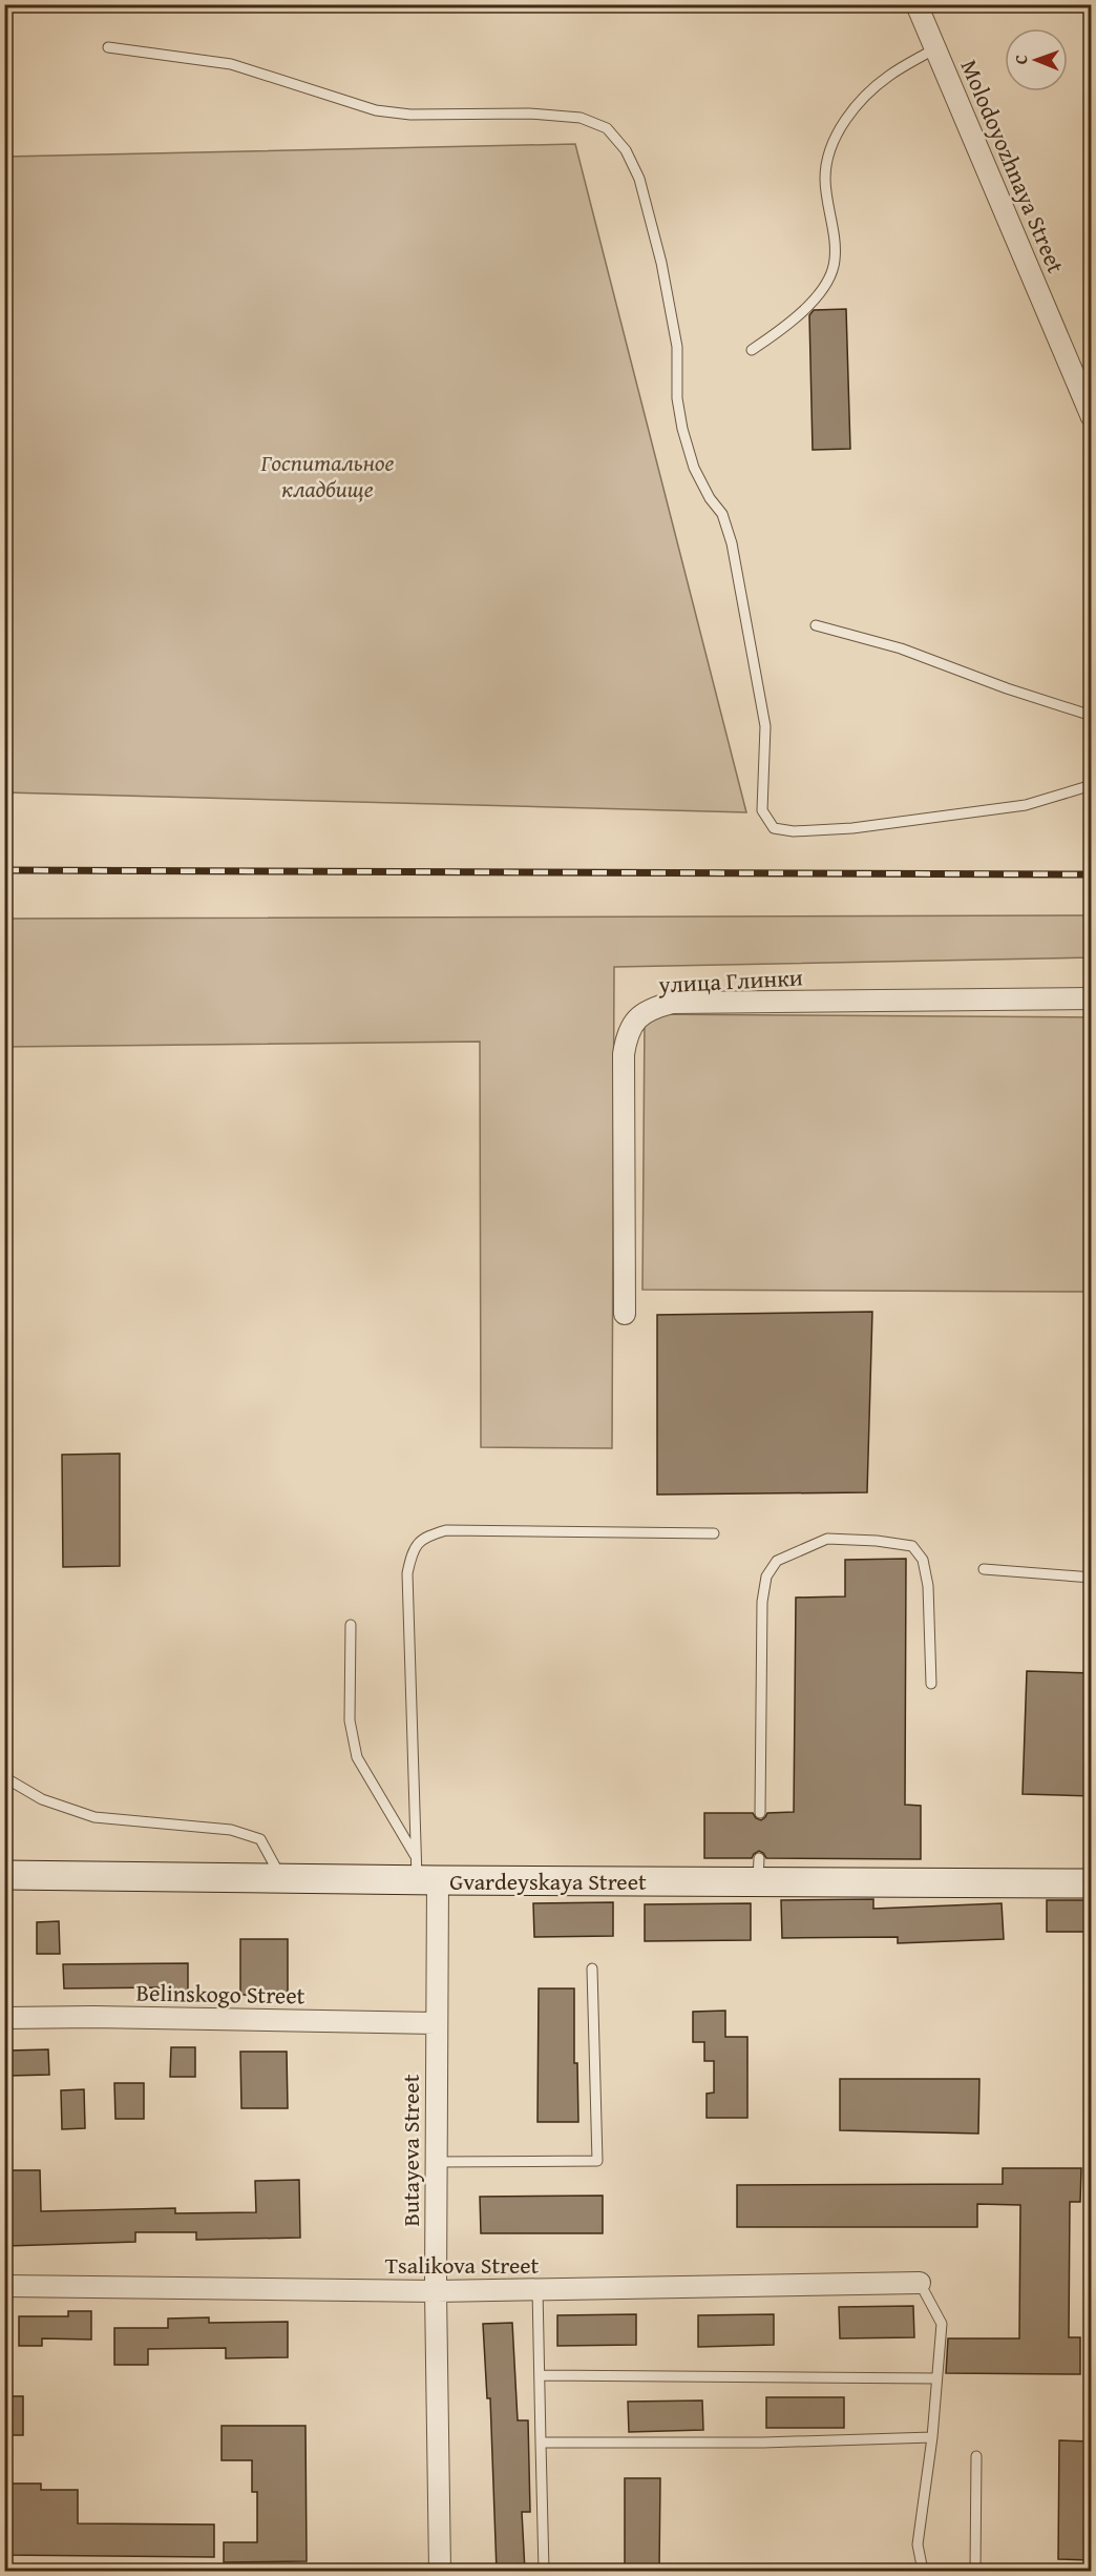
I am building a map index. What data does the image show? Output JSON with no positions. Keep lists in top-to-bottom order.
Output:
{
  "streets": {
    "street": [
      "Molodoyozhnaya Street",
      "улица Глинки",
      "Gvardeyskaya Street",
      "Belinskogo Street",
      "Butayeva Street",
      "Tsalikova Street"
    ]
  },
  "crossings": [
    ["Gvardeyskaya Street", "Butayeva Street"],
    ["Belinskogo Street", "Butayeva Street"],
    ["Butayeva Street", "Tsalikova Street"]
  ],
  "parks": ["Госпитальное кладбище"],
  "north": "left"
}
